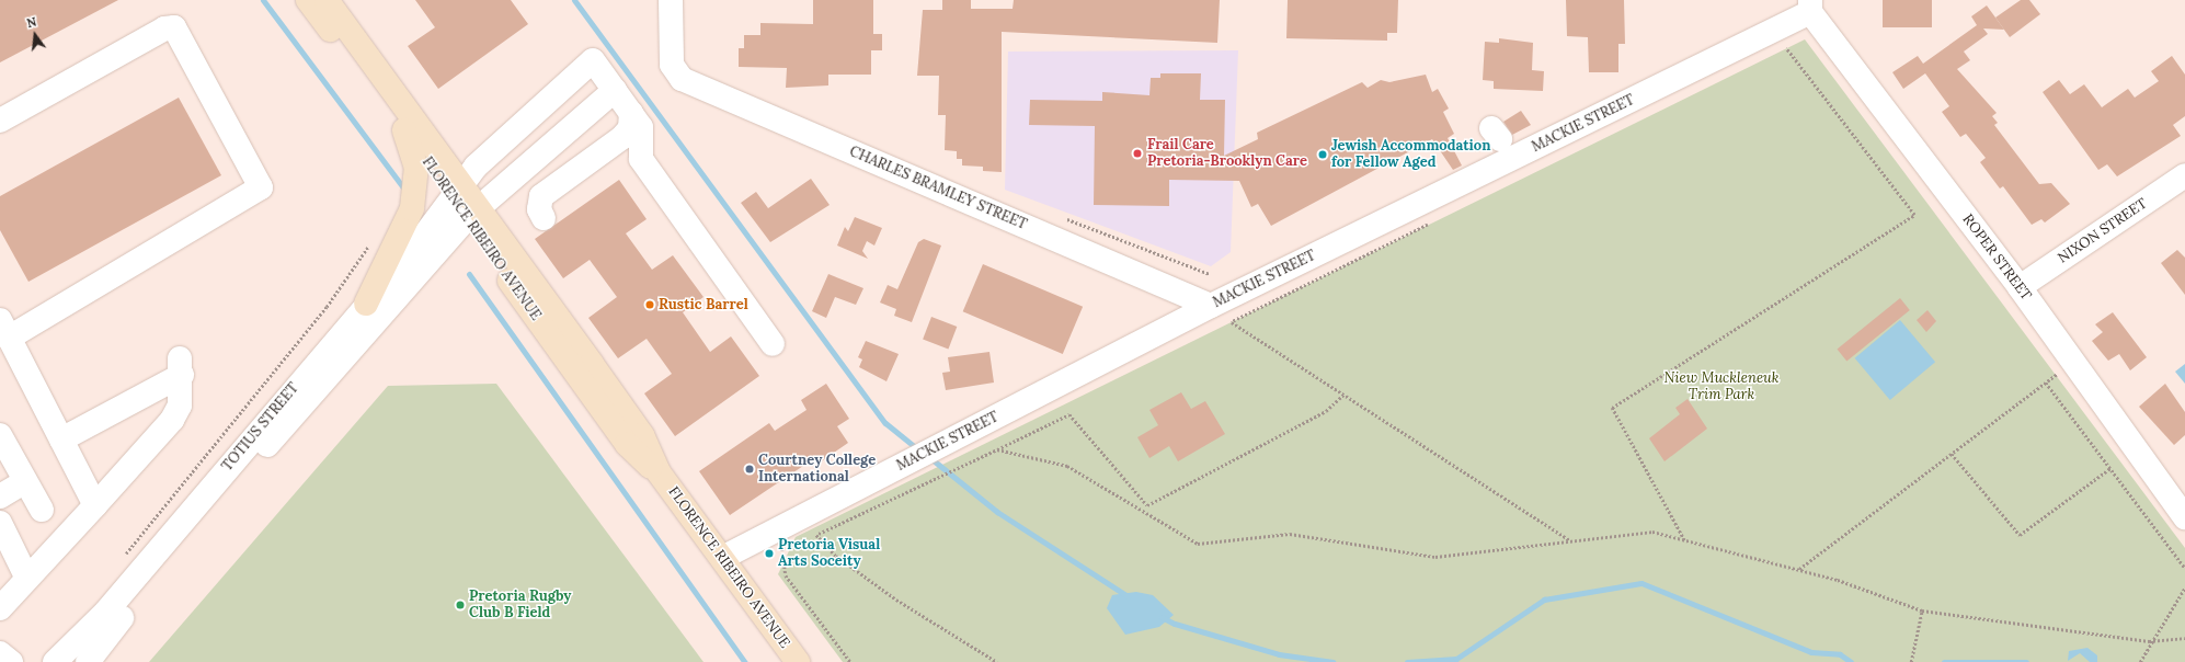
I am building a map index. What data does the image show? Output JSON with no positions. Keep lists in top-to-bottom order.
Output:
{
  "streets": {
    "main road": ["FLORENCE RIBEIRO AVENUE"],
    "street": [
      "MACKIE STREET",
      "CHARLES BRAMLEY STREET",
      "NIXON STREET",
      "ROPER STREET",
      "TOTIUS STREET"
    ]
  },
  "crossings": [
    ["MACKIE STREET", "CHARLES BRAMLEY STREET"],
    ["MACKIE STREET", "FLORENCE RIBEIRO AVENUE"],
    ["MACKIE STREET", "ROPER STREET"],
    ["NIXON STREET", "ROPER STREET"],
    ["FLORENCE RIBEIRO AVENUE", "TOTIUS STREET"]
  ],
  "parks": ["Niew Muckleneuk Trim Park"],
  "places": [
    "Frail Care Pretoria-Brooklyn Care",
    "Jewish Accommodation for Fellow Aged",
    "Rustic Barrel",
    "Courtney College International",
    "Pretoria Visual Arts Soceity",
    "Pretoria Rugby Club B Field"
  ],
  "north": "top"
}
